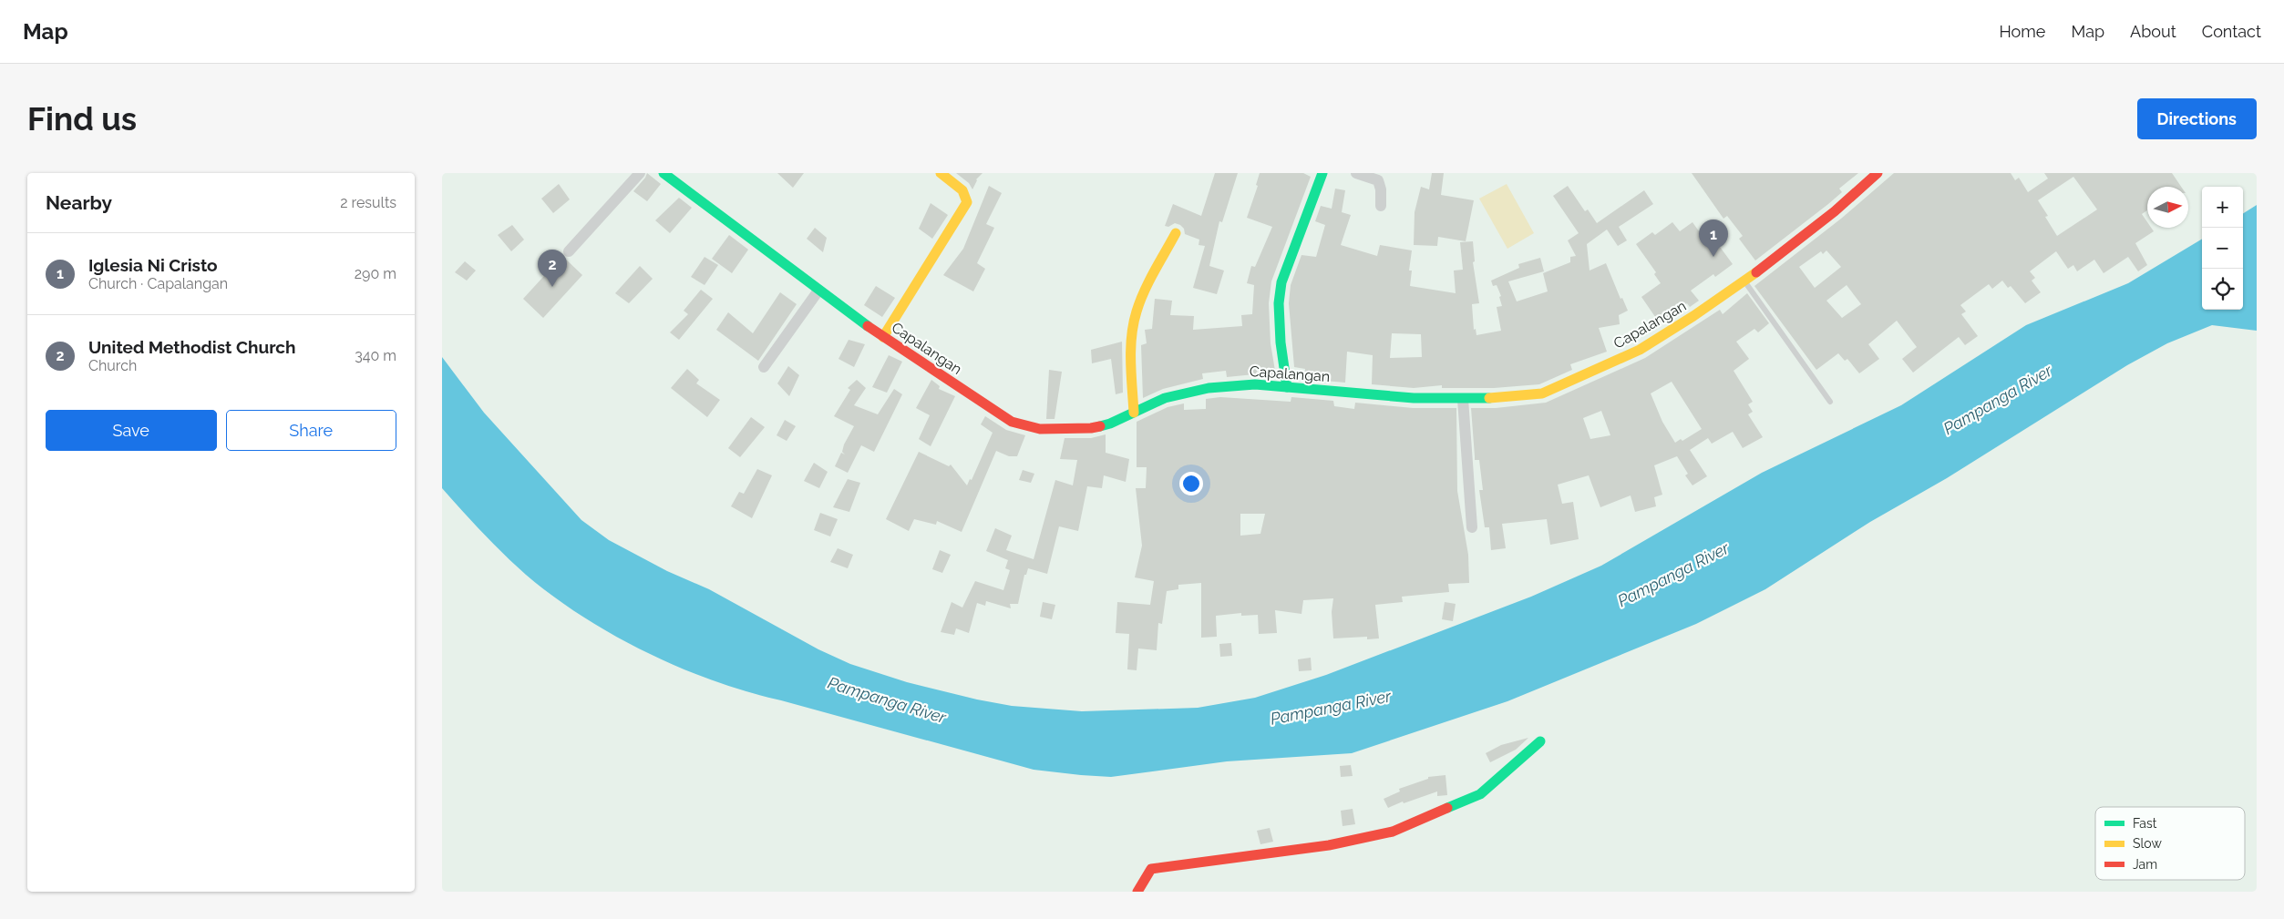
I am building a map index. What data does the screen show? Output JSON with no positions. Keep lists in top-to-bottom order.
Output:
{
  "streets": {
    "street": ["Capalangan"]
  },
  "water": ["Pampanga River"],
  "legend": ["Fast", "Slow", "Jam"],
  "north": "right",
  "page": {
    "header": "Map",
    "nav": [
      "Home",
      "Map",
      "About",
      "Contact"
    ],
    "buttons": [
      "Directions",
      ["Save", "Share"]
    ],
    "title": "Find us",
    "heading": ["Nearby", "2 results"],
    "map_buttons": ["+", "−"],
    "pins": ["1", "2"],
    "list": [
      {
        "mark": "1",
        "name": "Iglesia Ni Cristo",
        "note": "Church · Capalangan",
        "value": "290 m"
      },
      {
        "mark": "2",
        "name": "United Methodist Church",
        "note": "Church",
        "value": "340 m"
      }
    ]
  }
}
